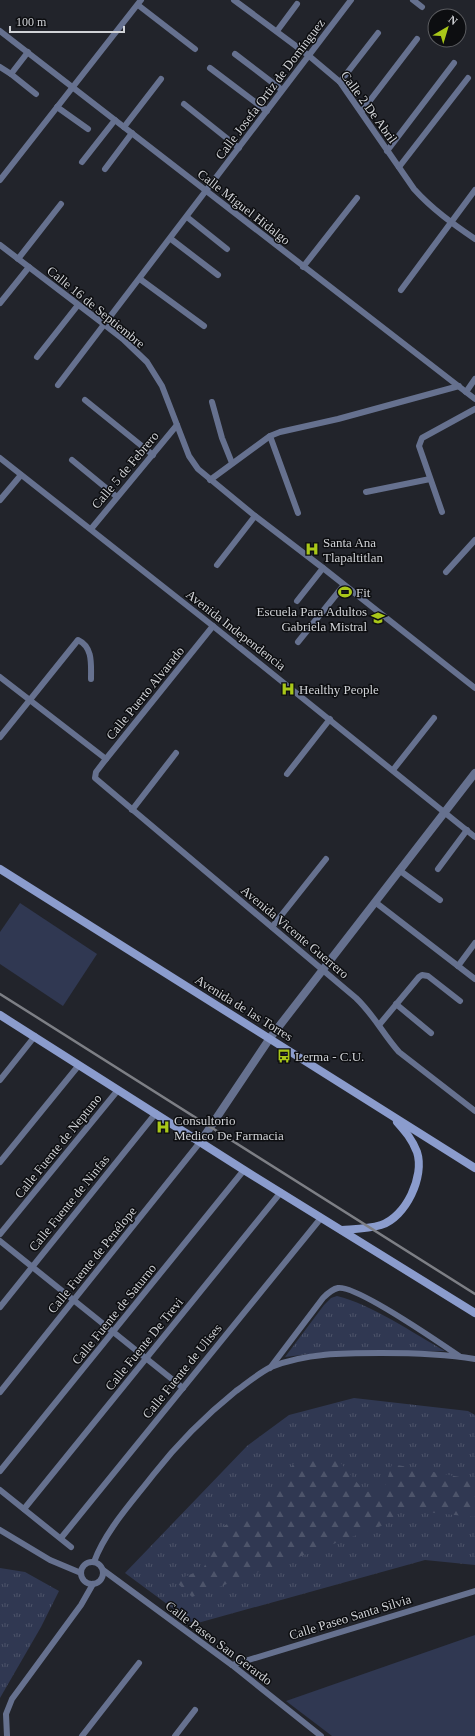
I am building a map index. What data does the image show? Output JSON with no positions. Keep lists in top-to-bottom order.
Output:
{
  "streets": {
    "main road": ["Avenida de las Torres"],
    "street": [
      "Calle Josefa Ortiz de Domínguez",
      "Calle 2 De Abril",
      "Calle Miguel Hidalgo",
      "Calle 16 de Septiembre",
      "Calle 5 de Febrero",
      "Avenida Independencia",
      "Calle Puerto Alvarado",
      "Avenida Vicente Guerrero",
      "Calle Fuente de Neptuno",
      "Calle Fuente de Ninfas",
      "Calle Fuente de Penélope",
      "Calle Fuente de Saturno",
      "Calle Fuente De Trevi",
      "Calle Fuente de Ulises",
      "Calle Paseo Santa Silvia",
      "Calle Paseo San Gerardo"
    ]
  },
  "crossings": [
    ["Calle Josefa Ortiz de Domínguez", "Calle 2 De Abril"],
    ["Calle Josefa Ortiz de Domínguez", "Calle Miguel Hidalgo"],
    ["Calle Josefa Ortiz de Domínguez", "Calle 16 de Septiembre"],
    ["Calle 16 de Septiembre", "Calle 5 de Febrero"],
    ["Calle 5 de Febrero", "Avenida Independencia"],
    ["Avenida Independencia", "Calle Puerto Alvarado"],
    ["Calle Puerto Alvarado", "Avenida Vicente Guerrero"],
    ["Calle Paseo Santa Silvia", "Calle Paseo San Gerardo"]
  ],
  "places": {
    "hospital": ["Santa Ana Tlapaltitlan", "Healthy People", "Consultorio Medico De Farmacia"],
    "sports": ["Fit"],
    "school or university": ["Escuela Para Adultos Gabriela Mistral"],
    "bus stop": ["Lerma - C.U."]
  },
  "scale_bar": "100 m",
  "north": "top right"
}
